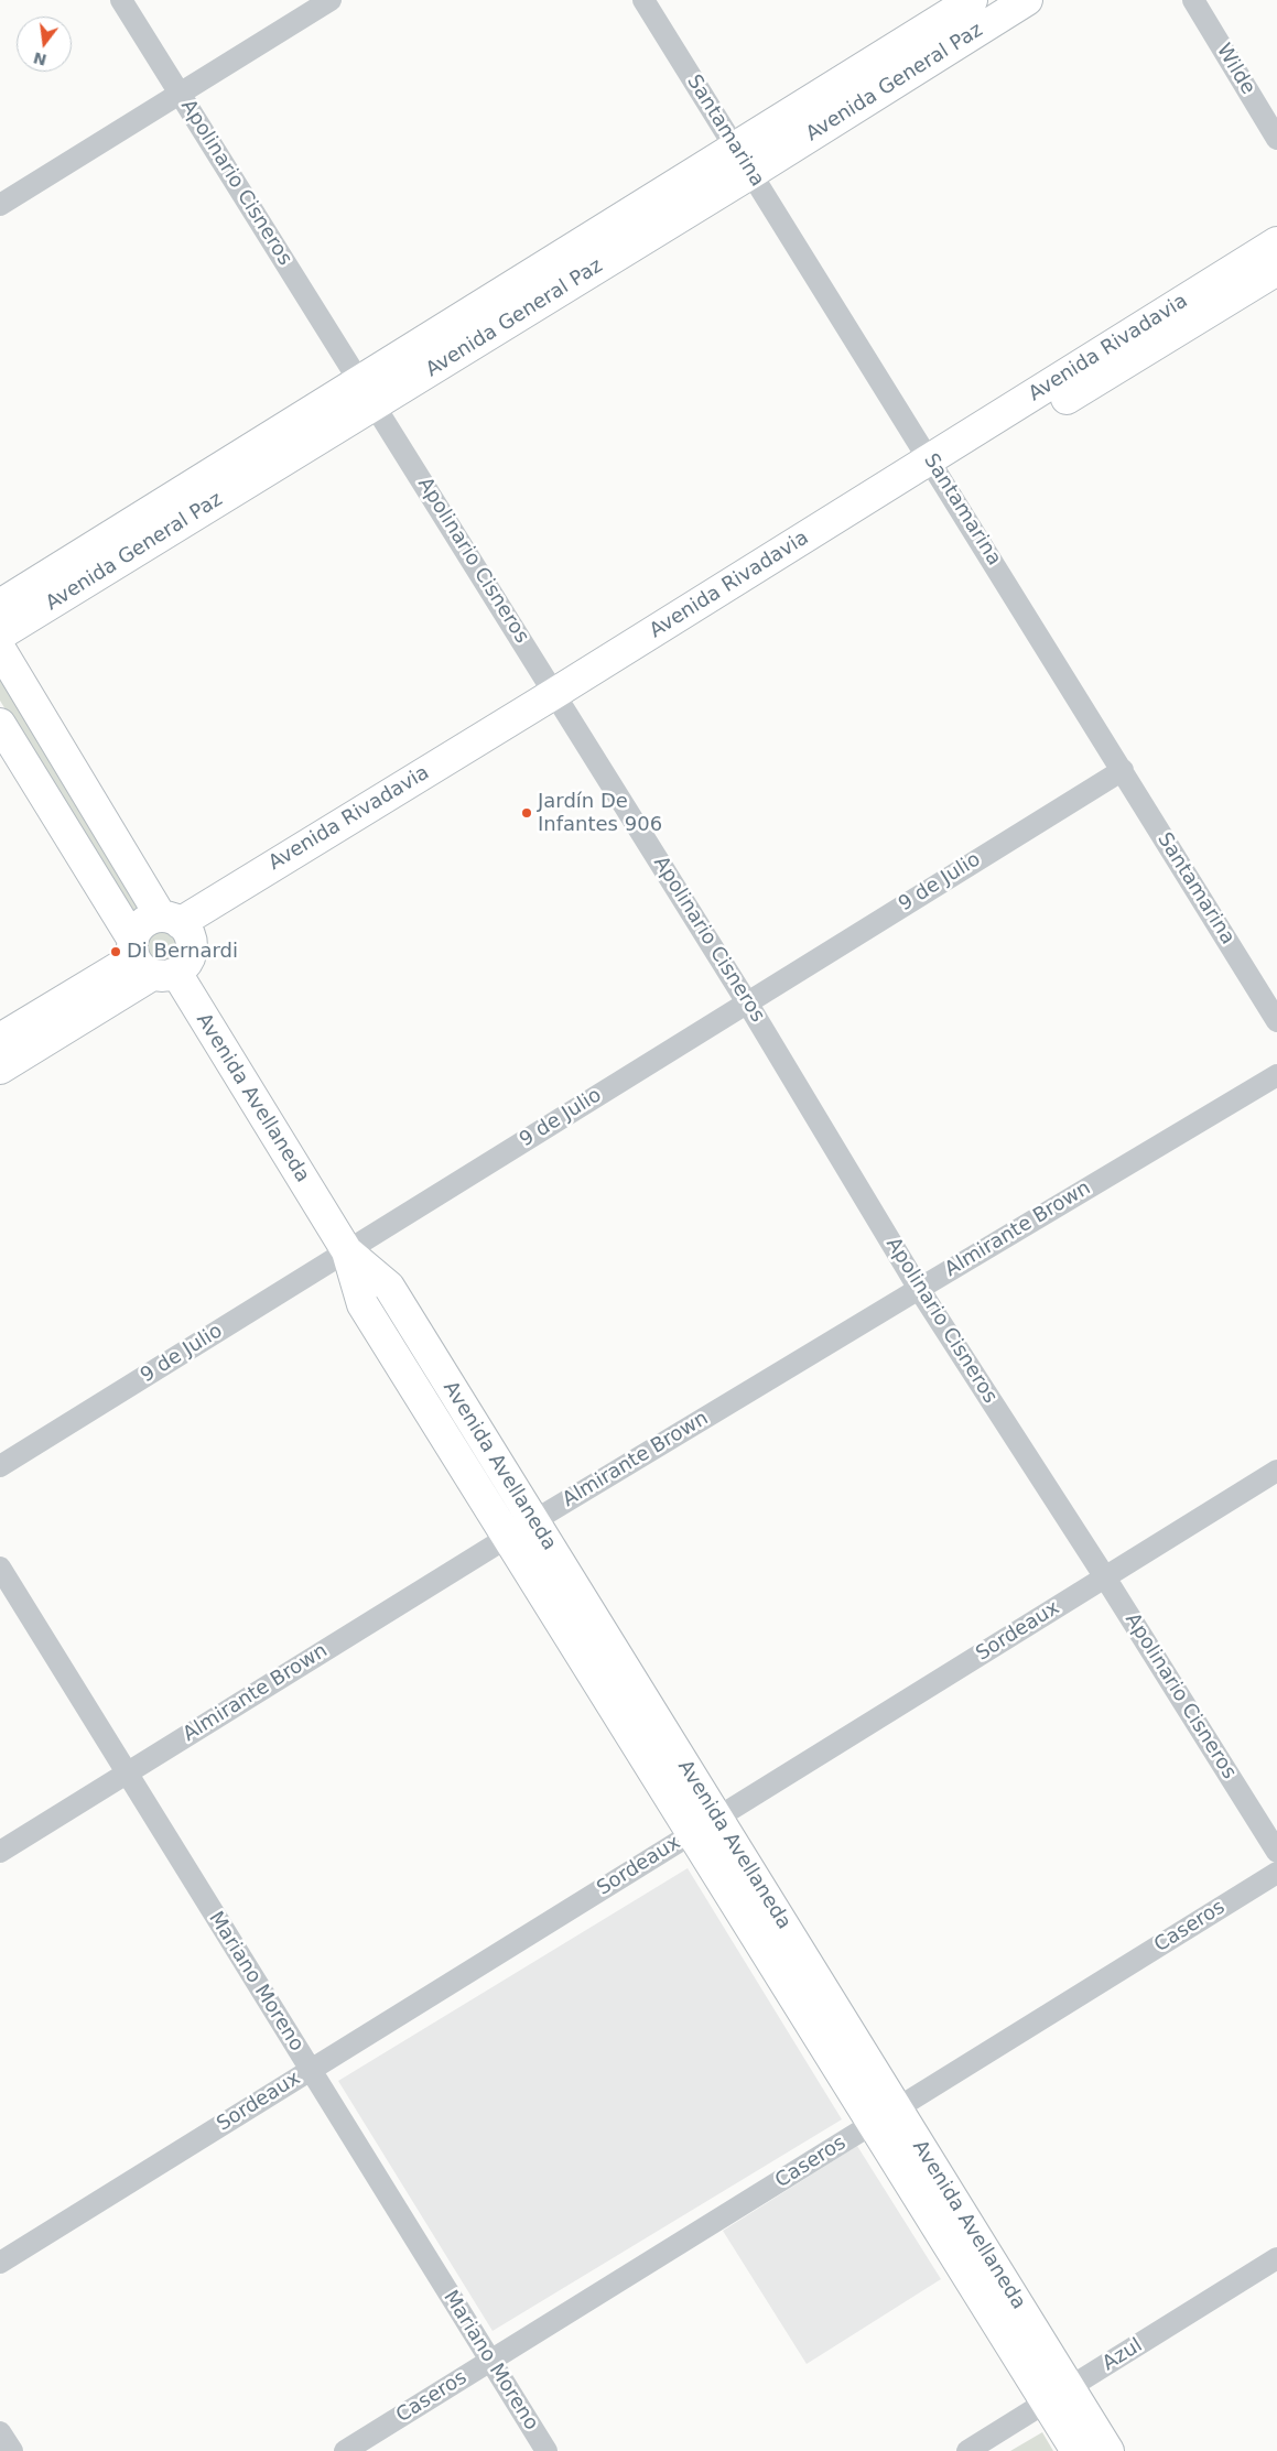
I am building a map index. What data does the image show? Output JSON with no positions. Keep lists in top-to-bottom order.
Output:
{
  "streets": {
    "main road": ["Avenida General Paz", "Avenida Rivadavia", "Avenida Avellaneda"],
    "street": [
      "Wilde",
      "Santamarina",
      "Apolinario Cisneros",
      "9 de Julio",
      "Almirante Brown",
      "Sordeaux",
      "Caseros",
      "Mariano Moreno",
      "Azul"
    ]
  },
  "crossings": [
    ["Avenida General Paz", "Santamarina"],
    ["Avenida General Paz", "Apolinario Cisneros"],
    ["Santamarina", "Avenida Rivadavia"],
    ["Santamarina", "9 de Julio"],
    ["Apolinario Cisneros", "Avenida Rivadavia"],
    ["Apolinario Cisneros", "9 de Julio"],
    ["Apolinario Cisneros", "Almirante Brown"],
    ["Apolinario Cisneros", "Sordeaux"],
    ["Avenida Rivadavia", "Avenida Avellaneda"],
    ["9 de Julio", "Avenida Avellaneda"],
    ["Avenida Avellaneda", "Almirante Brown"],
    ["Avenida Avellaneda", "Sordeaux"],
    ["Avenida Avellaneda", "Caseros"],
    ["Avenida Avellaneda", "Azul"],
    ["Almirante Brown", "Mariano Moreno"],
    ["Sordeaux", "Mariano Moreno"],
    ["Caseros", "Mariano Moreno"]
  ],
  "places": ["Jardín De Infantes 906", "Di Bernardi"],
  "north": "bottom"
}
